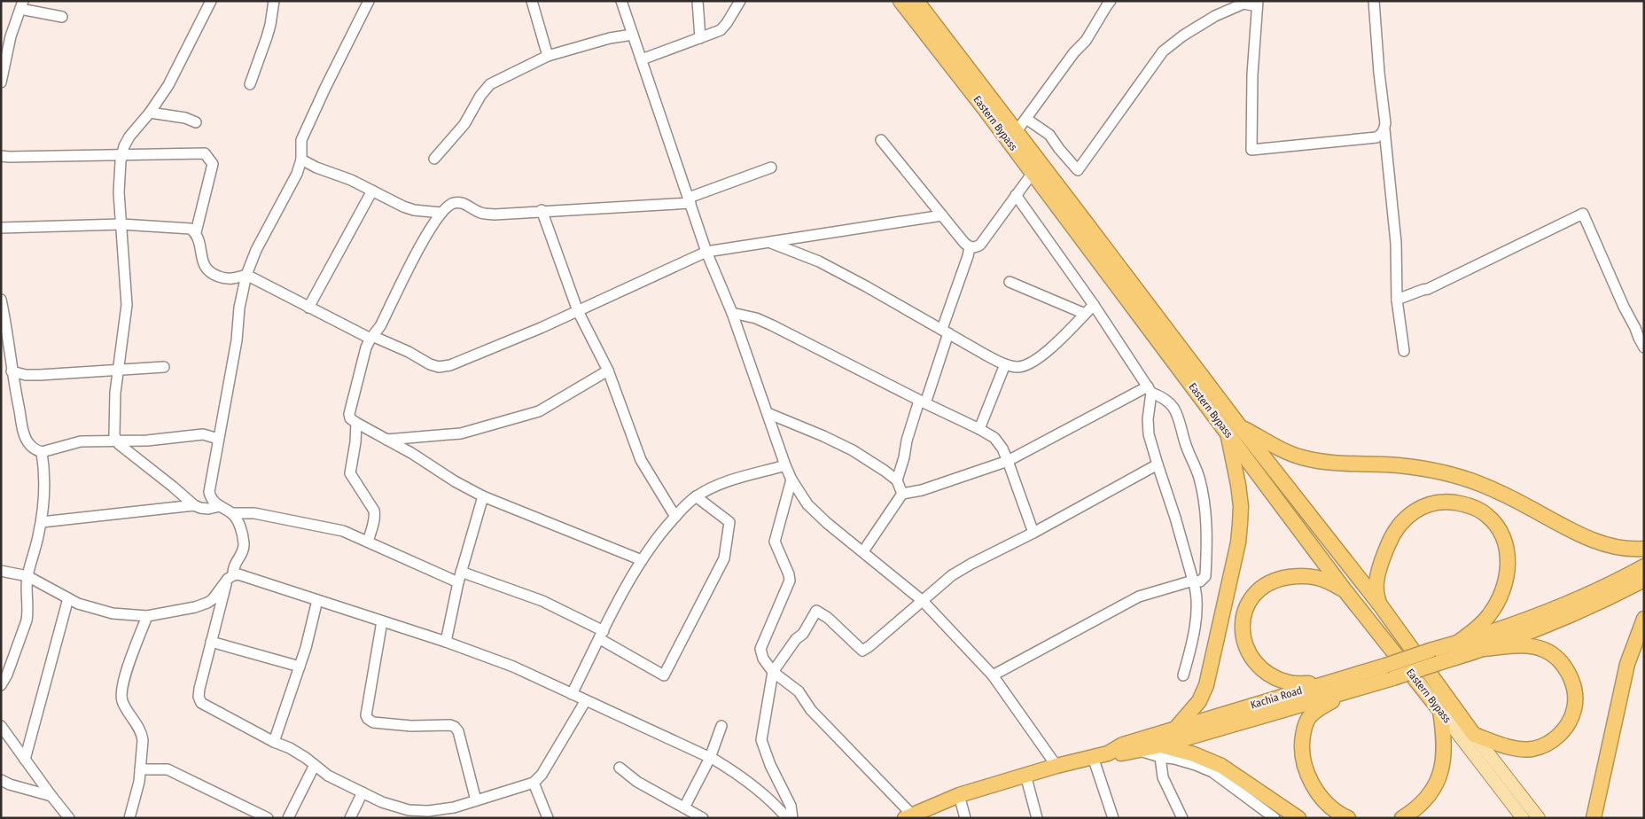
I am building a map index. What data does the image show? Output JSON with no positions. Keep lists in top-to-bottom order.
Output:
{
  "streets": {
    "highway": ["Eastern Bypass", "Kachia Road"]
  }
}
